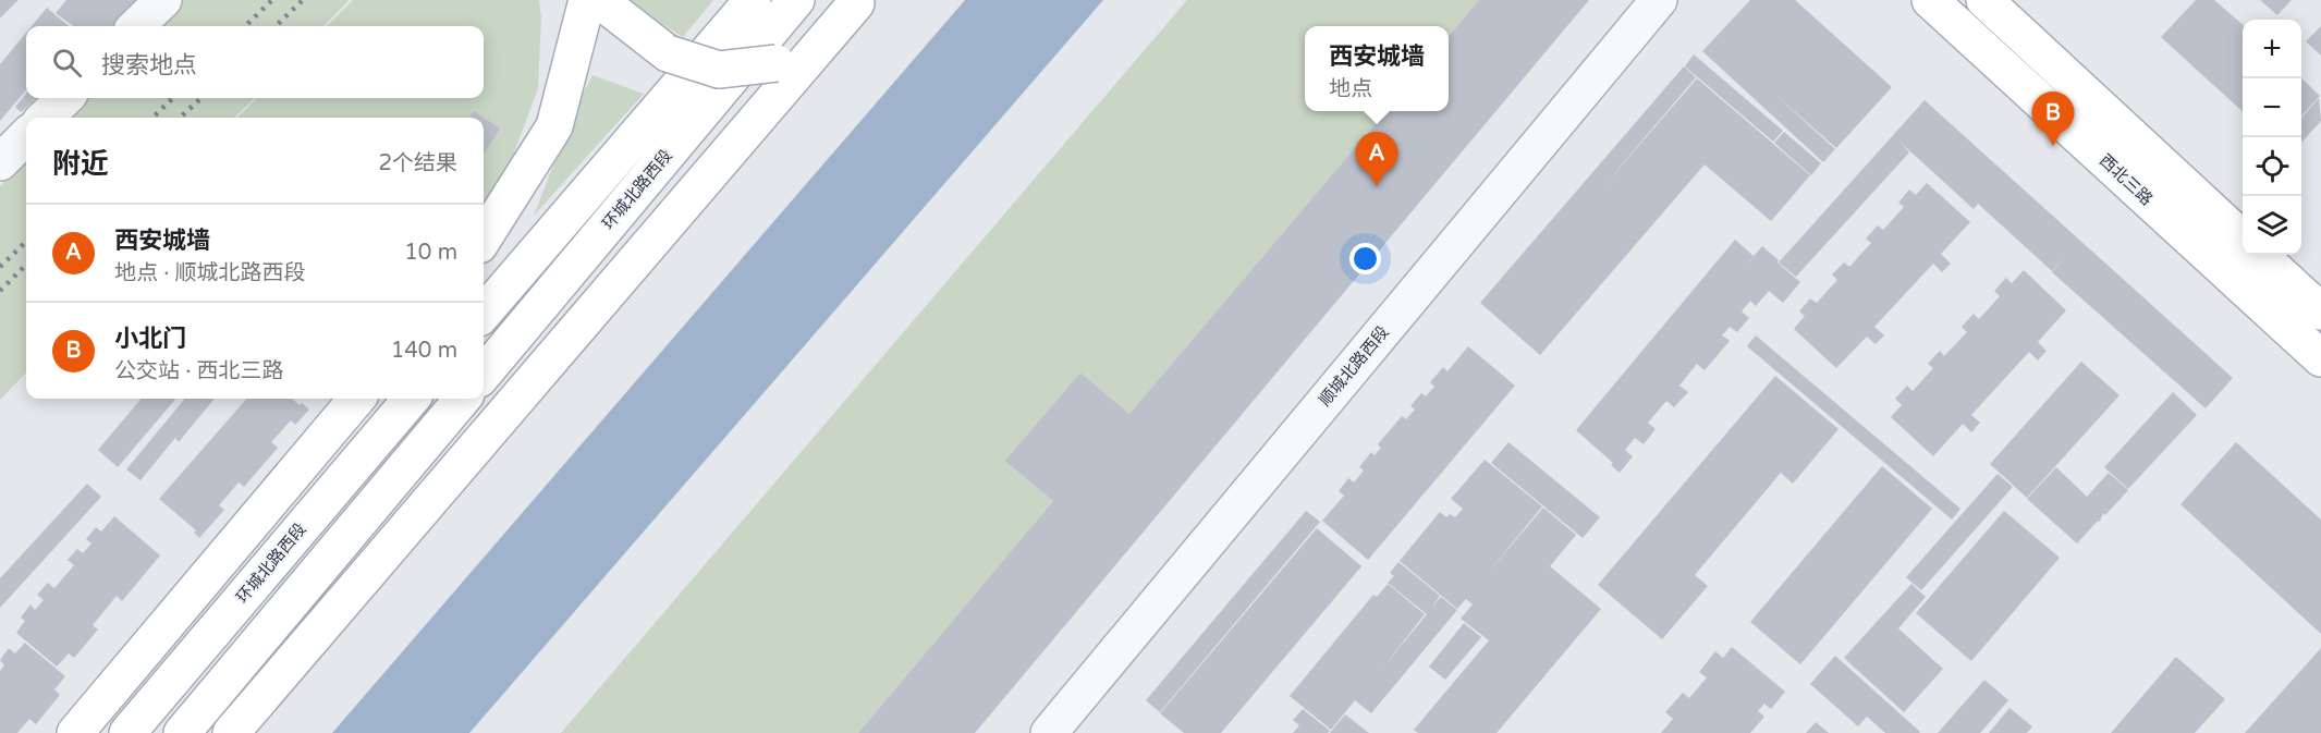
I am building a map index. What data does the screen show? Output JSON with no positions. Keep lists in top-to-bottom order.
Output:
{
  "streets": {
    "main road": ["西北三路", "环城北路西段"],
    "street": ["顺城北路西段"]
  },
  "page": {
    "map_buttons": ["+", "−"],
    "popup": ["西安城墙", "地点"],
    "search": "搜索地点",
    "pins": ["B", "A"],
    "heading": ["附近", "2个结果"],
    "list": [
      {
        "mark": "A",
        "name": "西安城墙",
        "note": "地点 · 顺城北路西段",
        "value": "10 m"
      },
      {
        "mark": "B",
        "name": "小北门",
        "note": "公交站 · 西北三路",
        "value": "140 m"
      }
    ]
  }
}
